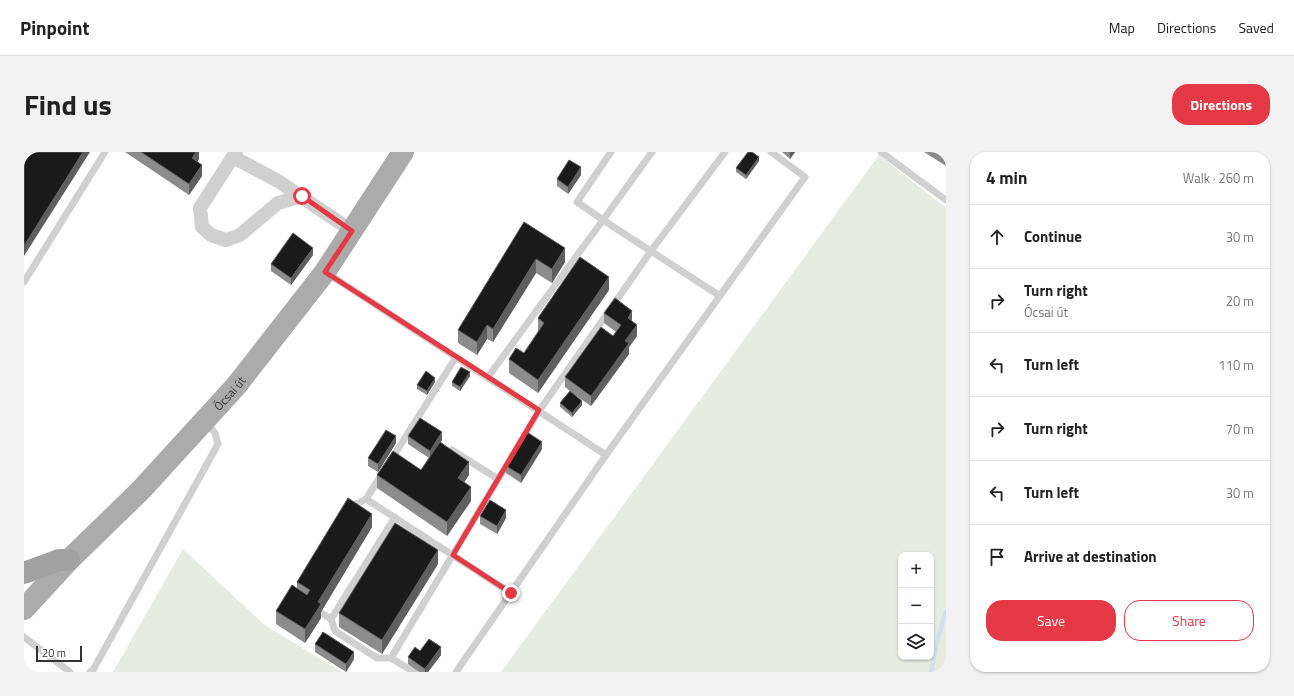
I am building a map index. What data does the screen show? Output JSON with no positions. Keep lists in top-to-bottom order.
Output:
{
  "streets": {
    "main road": ["Ócsai út"]
  },
  "scale_bar": "20 m",
  "page": {
    "header": "Pinpoint",
    "nav": ["Map", "Directions", "Saved"],
    "title": "Find us",
    "buttons": [
      "Directions",
      ["Save", "Share"]
    ],
    "heading": ["4 min", "Walk · 260 m"],
    "list": [
      ["Continue", "30 m"],
      ["Turn right", "Ócsai út", "20 m"],
      ["Turn left", "110 m"],
      ["Turn right", "70 m"],
      ["Turn left", "30 m"],
      "Arrive at destination"
    ],
    "map_buttons": ["+", "−"],
    "scale": "20 m"
  }
}
